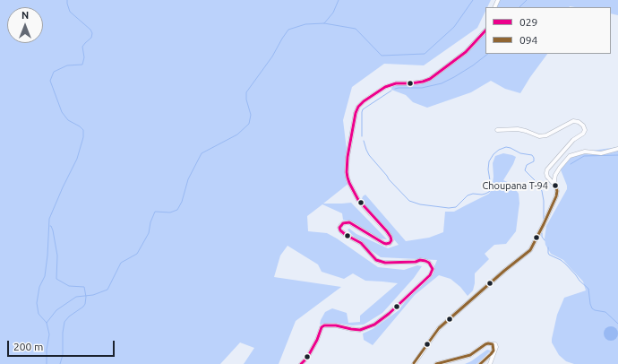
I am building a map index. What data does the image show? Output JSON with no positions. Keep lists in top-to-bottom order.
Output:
{
  "places": ["Choupana T-94"],
  "lines": ["transit line 029", "transit line 094"],
  "legend": ["029", "094"],
  "scale_bar": "200 m",
  "north": "top"
}
